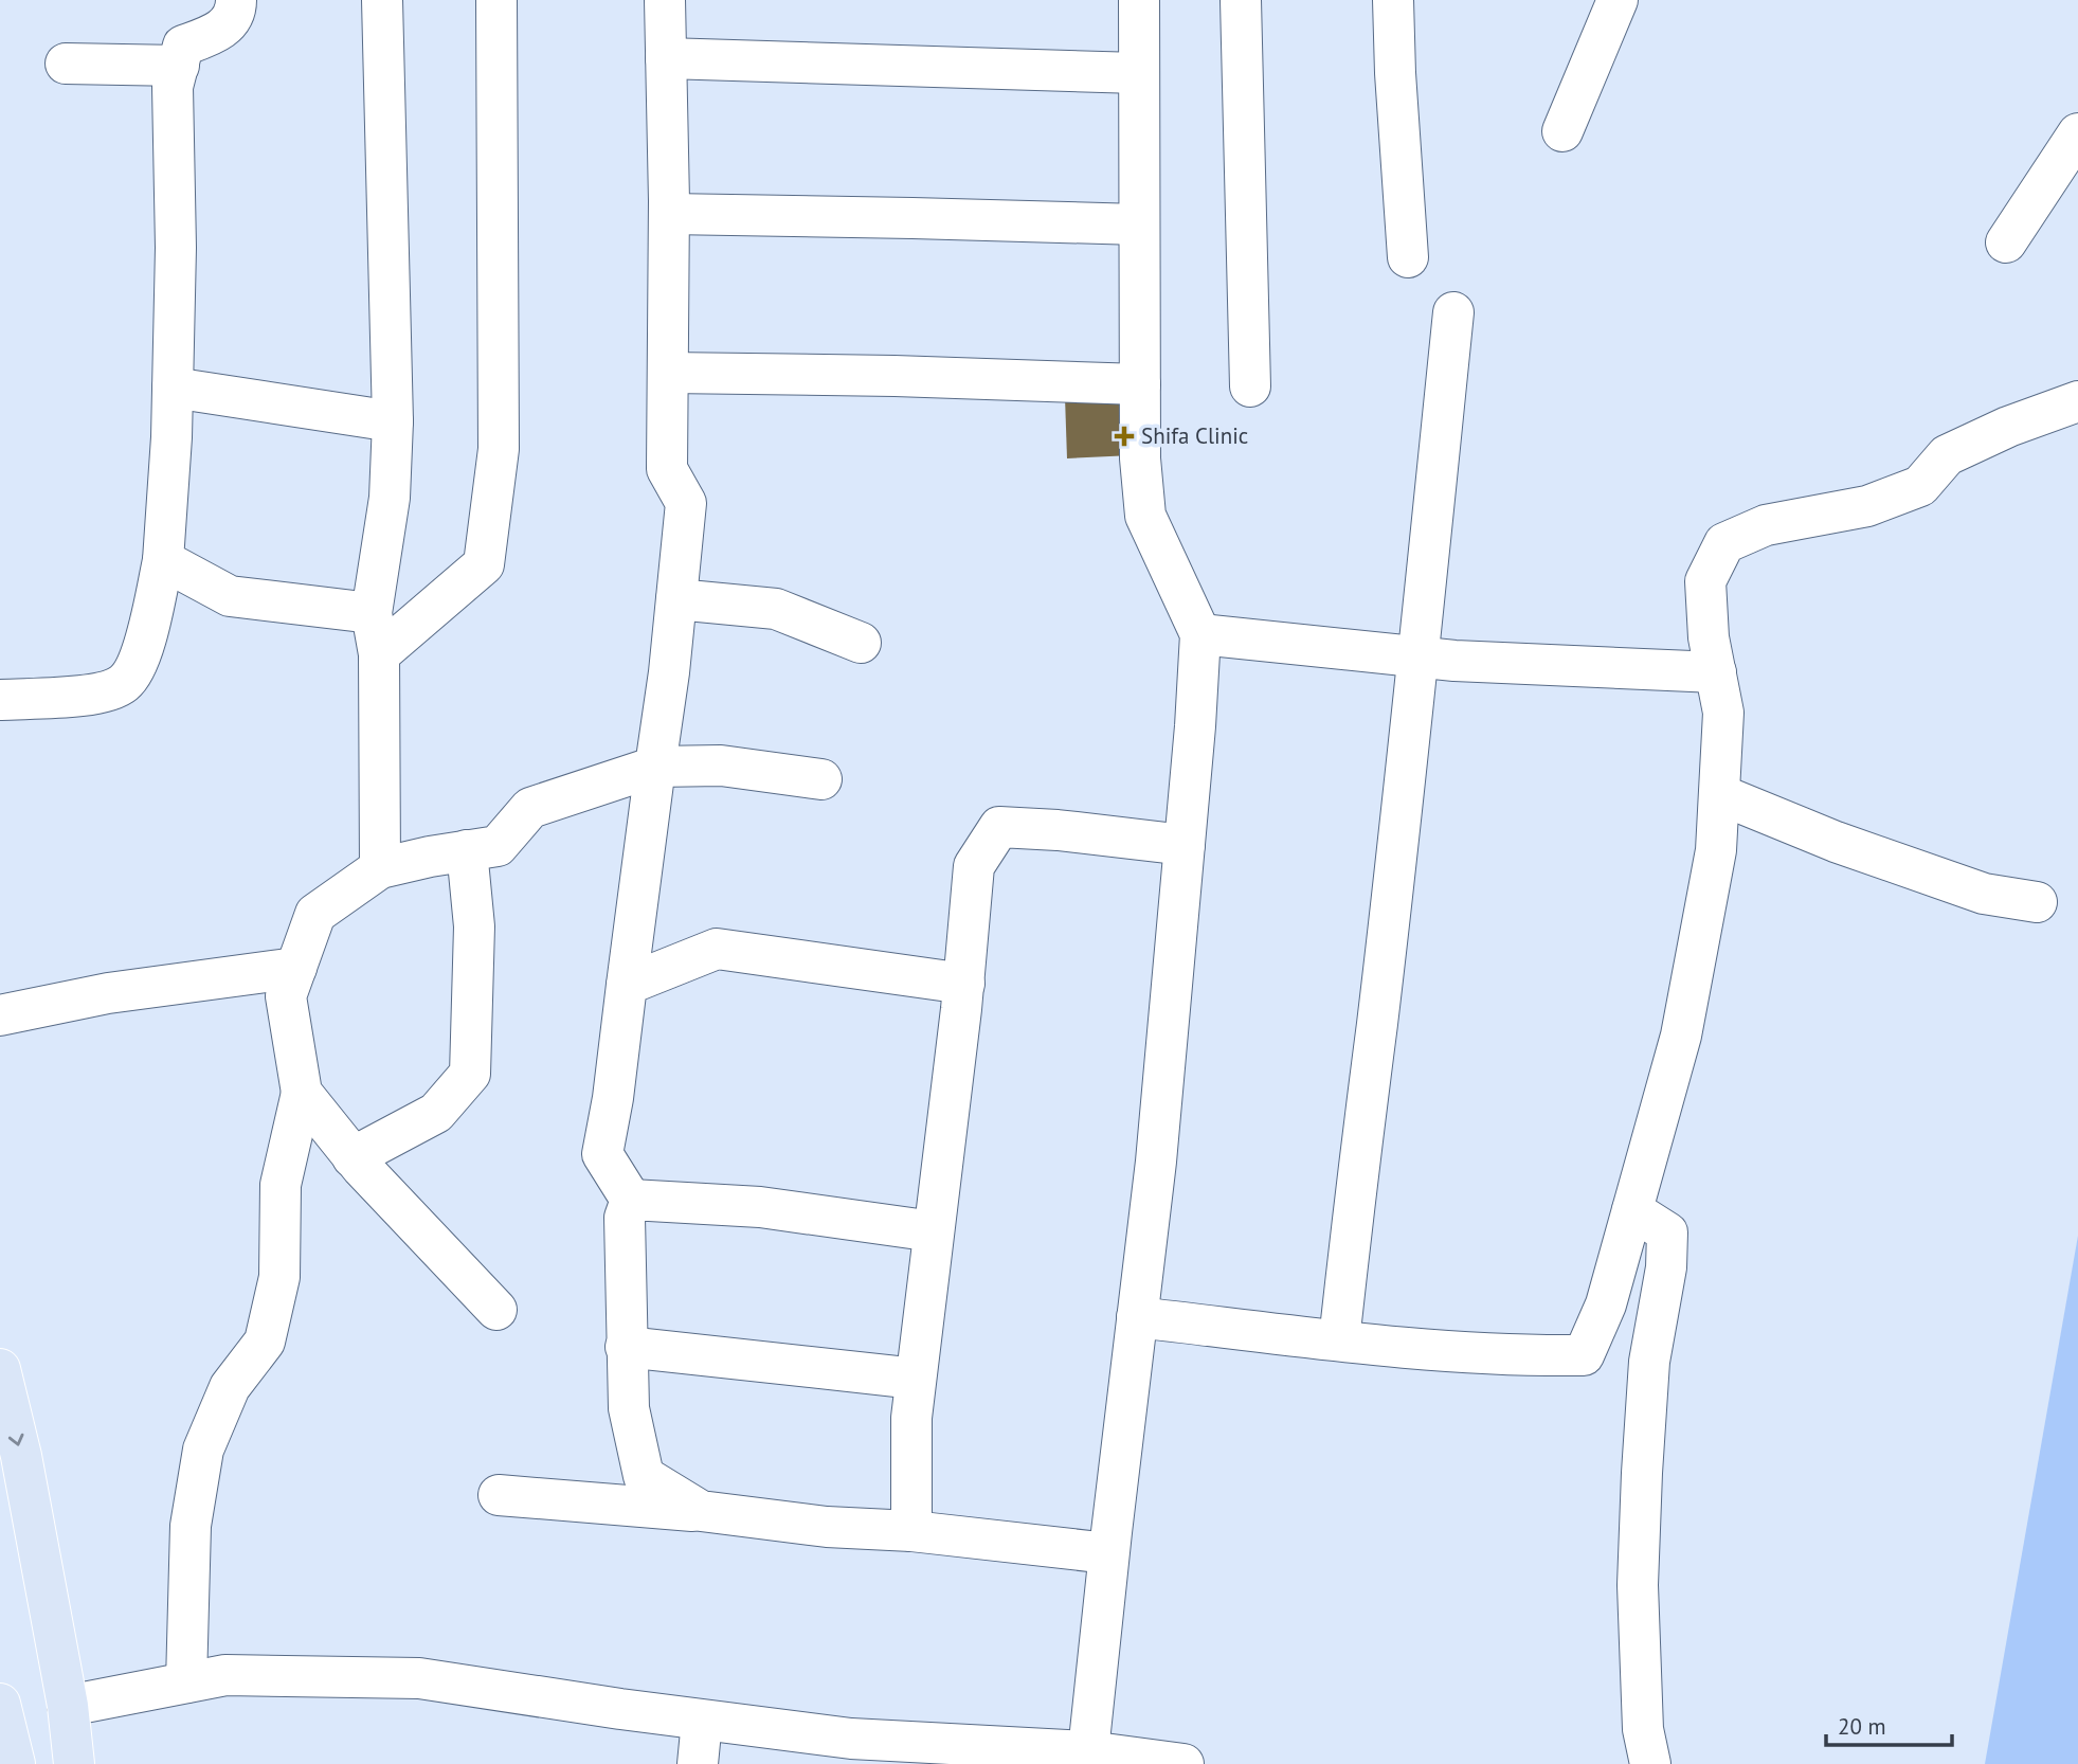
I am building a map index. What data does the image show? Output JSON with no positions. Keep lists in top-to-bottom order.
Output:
{
  "places": {
    "health": ["Shifa Clinic"]
  },
  "scale_bar": "20 m"
}
